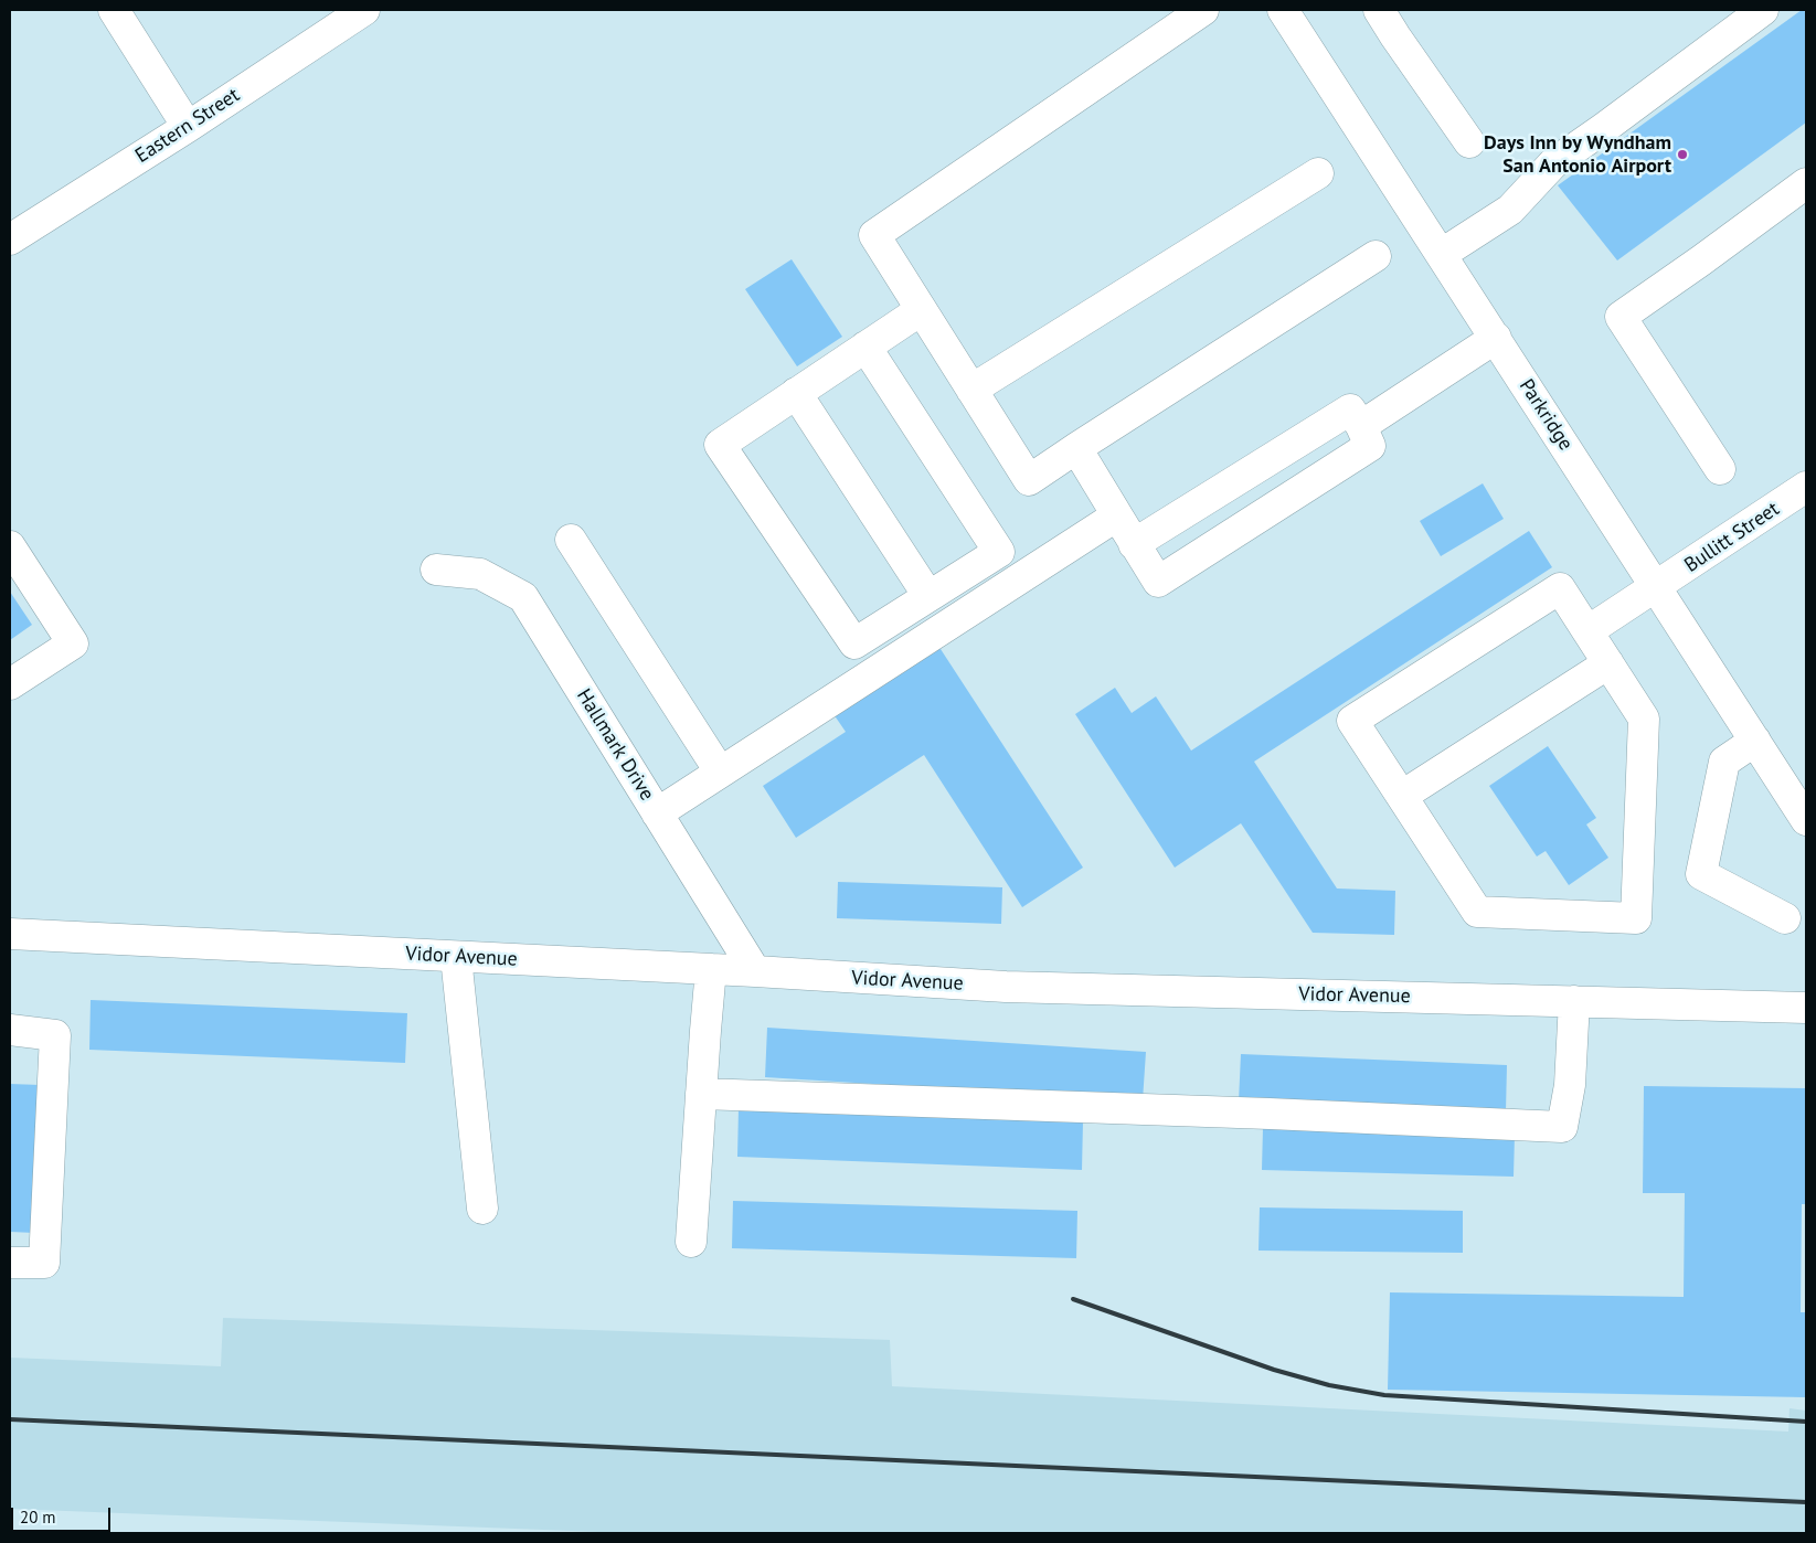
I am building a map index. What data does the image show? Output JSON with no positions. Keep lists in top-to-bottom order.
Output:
{
  "streets": {
    "street": [
      "Eastern Street",
      "Parkridge",
      "Bullitt Street",
      "Hallmark Drive",
      "Vidor Avenue"
    ]
  },
  "crossings": [
    ["Parkridge", "Bullitt Street"],
    ["Hallmark Drive", "Vidor Avenue"]
  ],
  "places": ["Days Inn by Wyndham San Antonio Airport"],
  "scale_bar": "20 m"
}
